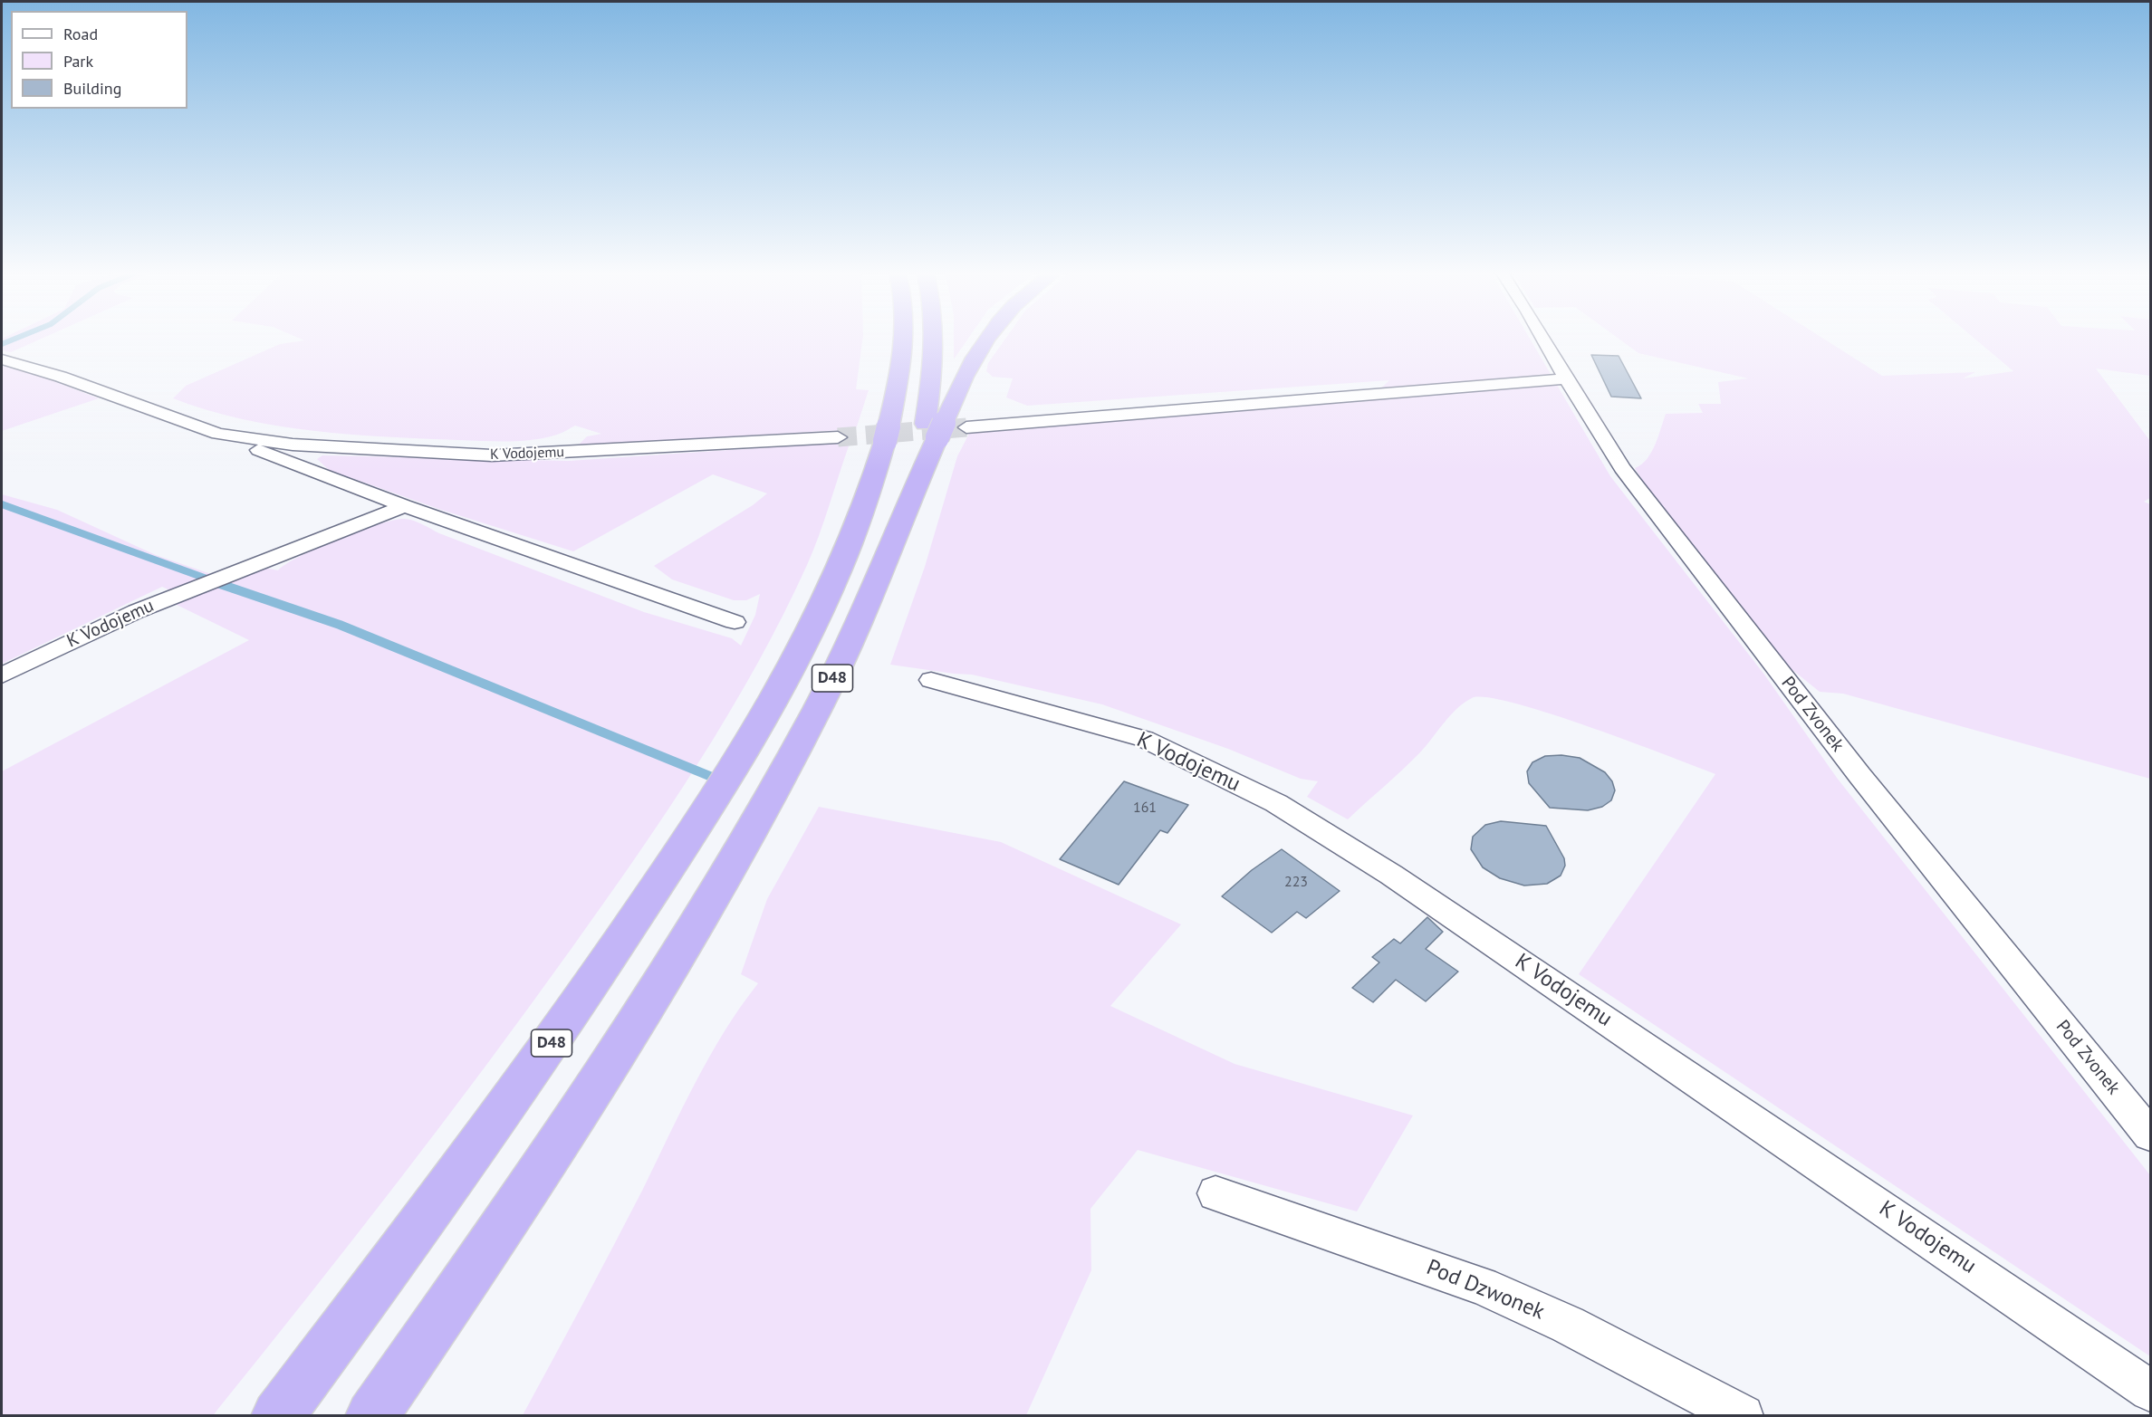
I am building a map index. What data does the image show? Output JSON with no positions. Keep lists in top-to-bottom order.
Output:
{
  "streets": {
    "highway": ["D48"],
    "street": ["K Vodojemu", "Pod Zvonek", "Pod Dzwonek"]
  },
  "house_numbers": ["161", "223"],
  "legend": ["Road", "Park", "Building"]
}
